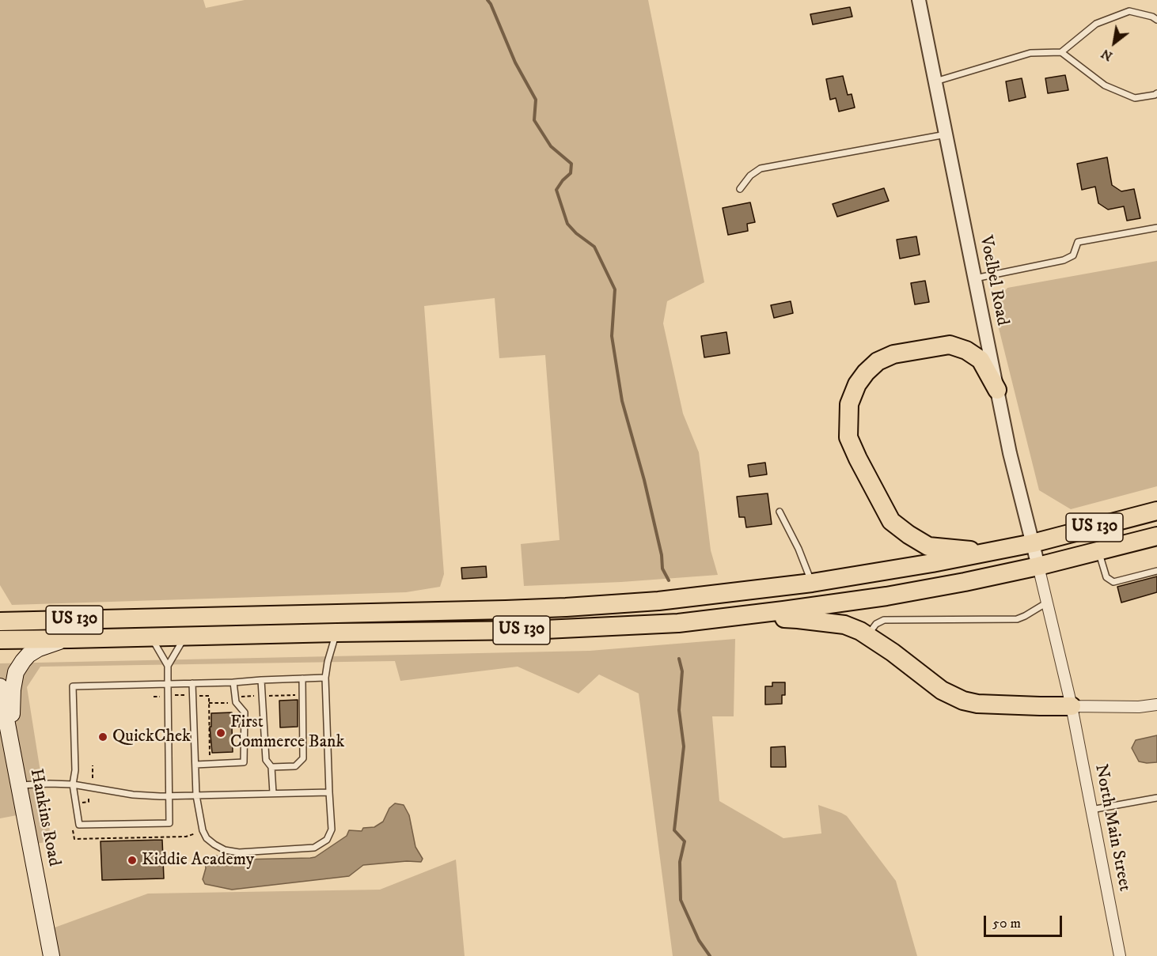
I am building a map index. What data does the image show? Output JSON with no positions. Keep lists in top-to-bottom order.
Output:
{
  "streets": {
    "highway": ["US 130"],
    "main road": ["Hankins Road"],
    "street": ["Voelbel Road", "North Main Street"]
  },
  "crossings": [
    ["Voelbel Road", "US 130"],
    ["Voelbel Road", "North Main Street"],
    ["US 130", "North Main Street"]
  ],
  "places": ["First Commerce Bank", "QuickChek", "Kiddie Academy"],
  "scale_bar": "50 m",
  "north": "bottom left"
}
